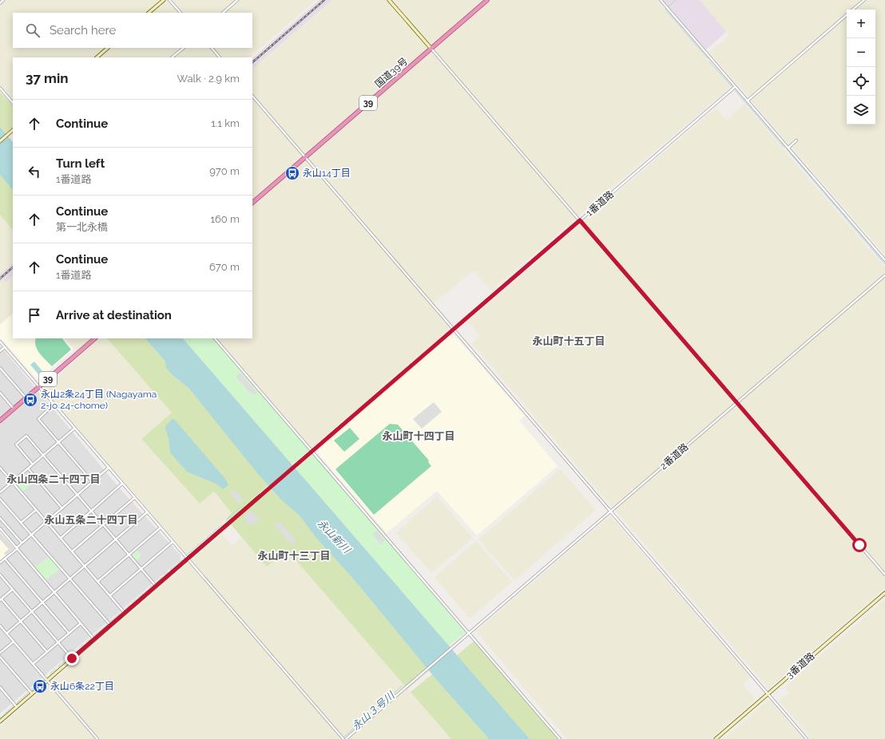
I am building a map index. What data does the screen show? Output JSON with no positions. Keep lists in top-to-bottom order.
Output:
{
  "streets": {
    "highway": ["国道39号", "39"],
    "street": ["1番道路", "2番道路", "3番道路"]
  },
  "crossings": [
    ["国道39号", "39"]
  ],
  "districts": [
    "永山町十五丁目",
    "永山町十四丁目",
    "永山四条二十四丁目",
    "永山五条二十四丁目",
    "永山町十三丁目"
  ],
  "water": ["永山新川", "永山３号川"],
  "places": {
    "bus stop": ["永山14丁目", "永山2条24丁目 (Nagayama 2-jo 24-chome)", "永山6条22丁目"]
  },
  "page": {
    "map_buttons": ["+", "−"],
    "search": "Search here",
    "heading": ["37 min", "Walk · 2.9 km"],
    "list": [
      ["Continue", "1.1 km"],
      ["Turn left", "1番道路", "970 m"],
      ["Continue", "第一北永橋", "160 m"],
      ["Continue", "1番道路", "670 m"],
      "Arrive at destination"
    ]
  }
}
